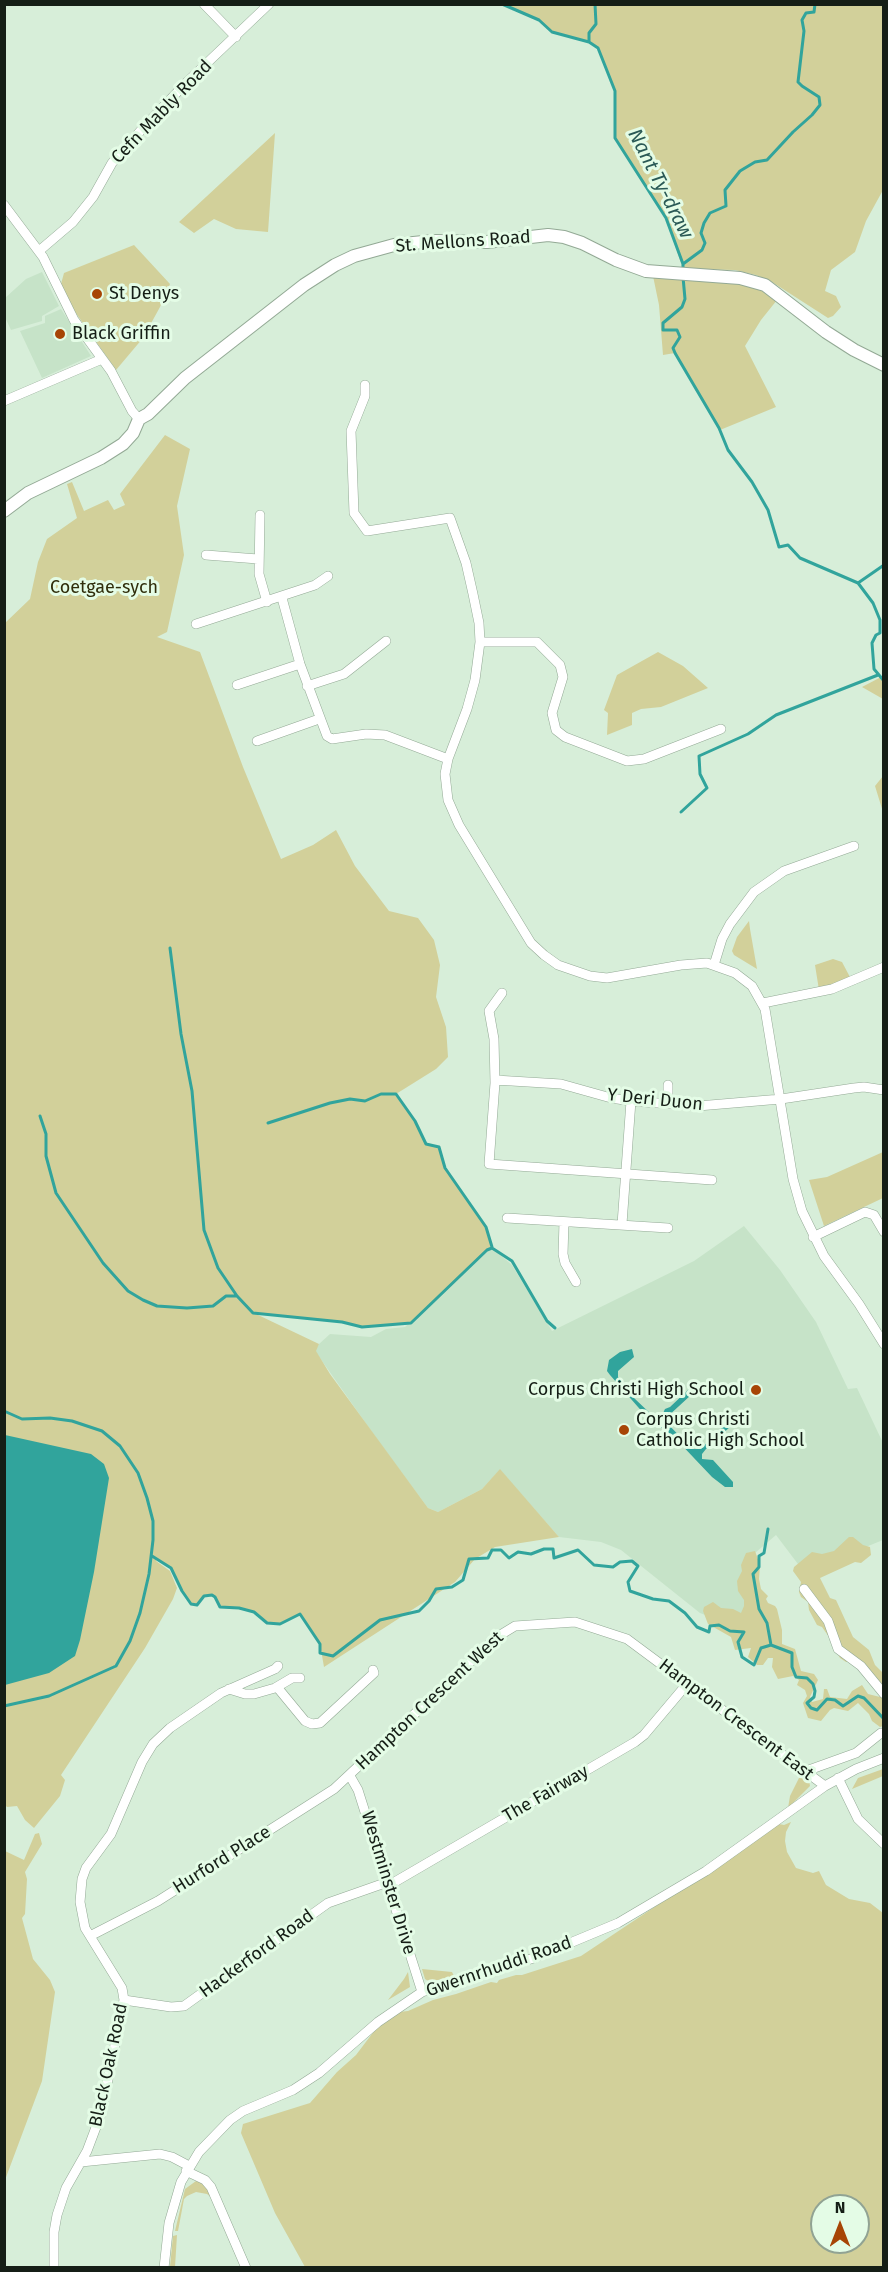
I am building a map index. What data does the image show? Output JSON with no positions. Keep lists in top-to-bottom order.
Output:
{
  "streets": {
    "main road": ["St. Mellons Road"],
    "street": [
      "Cefn Mably Road",
      "Y Deri Duon",
      "Hampton Crescent West",
      "Hampton Crescent East",
      "The Fairway",
      "Hurford Place",
      "Westminster Drive",
      "Hackerford Road",
      "Gwernrhuddi Road",
      "Black Oak Road"
    ]
  },
  "crossings": [
    ["Hampton Crescent West", "Hampton Crescent East"],
    ["Hampton Crescent West", "Hurford Place"],
    ["Hampton Crescent West", "Westminster Drive"],
    ["Hampton Crescent East", "The Fairway"],
    ["Hampton Crescent East", "Gwernrhuddi Road"],
    ["The Fairway", "Westminster Drive"],
    ["The Fairway", "Hackerford Road"],
    ["Hurford Place", "Westminster Drive"],
    ["Hurford Place", "Black Oak Road"],
    ["Westminster Drive", "Hackerford Road"],
    ["Westminster Drive", "Gwernrhuddi Road"],
    ["Hackerford Road", "Black Oak Road"]
  ],
  "water": ["Nant Ty-draw"],
  "parks": ["Coetgae-sych"],
  "places": [
    "St Denys",
    "Black Griffin",
    "Corpus Christi High School",
    "Corpus Christi Catholic High School"
  ],
  "north": "top"
}
